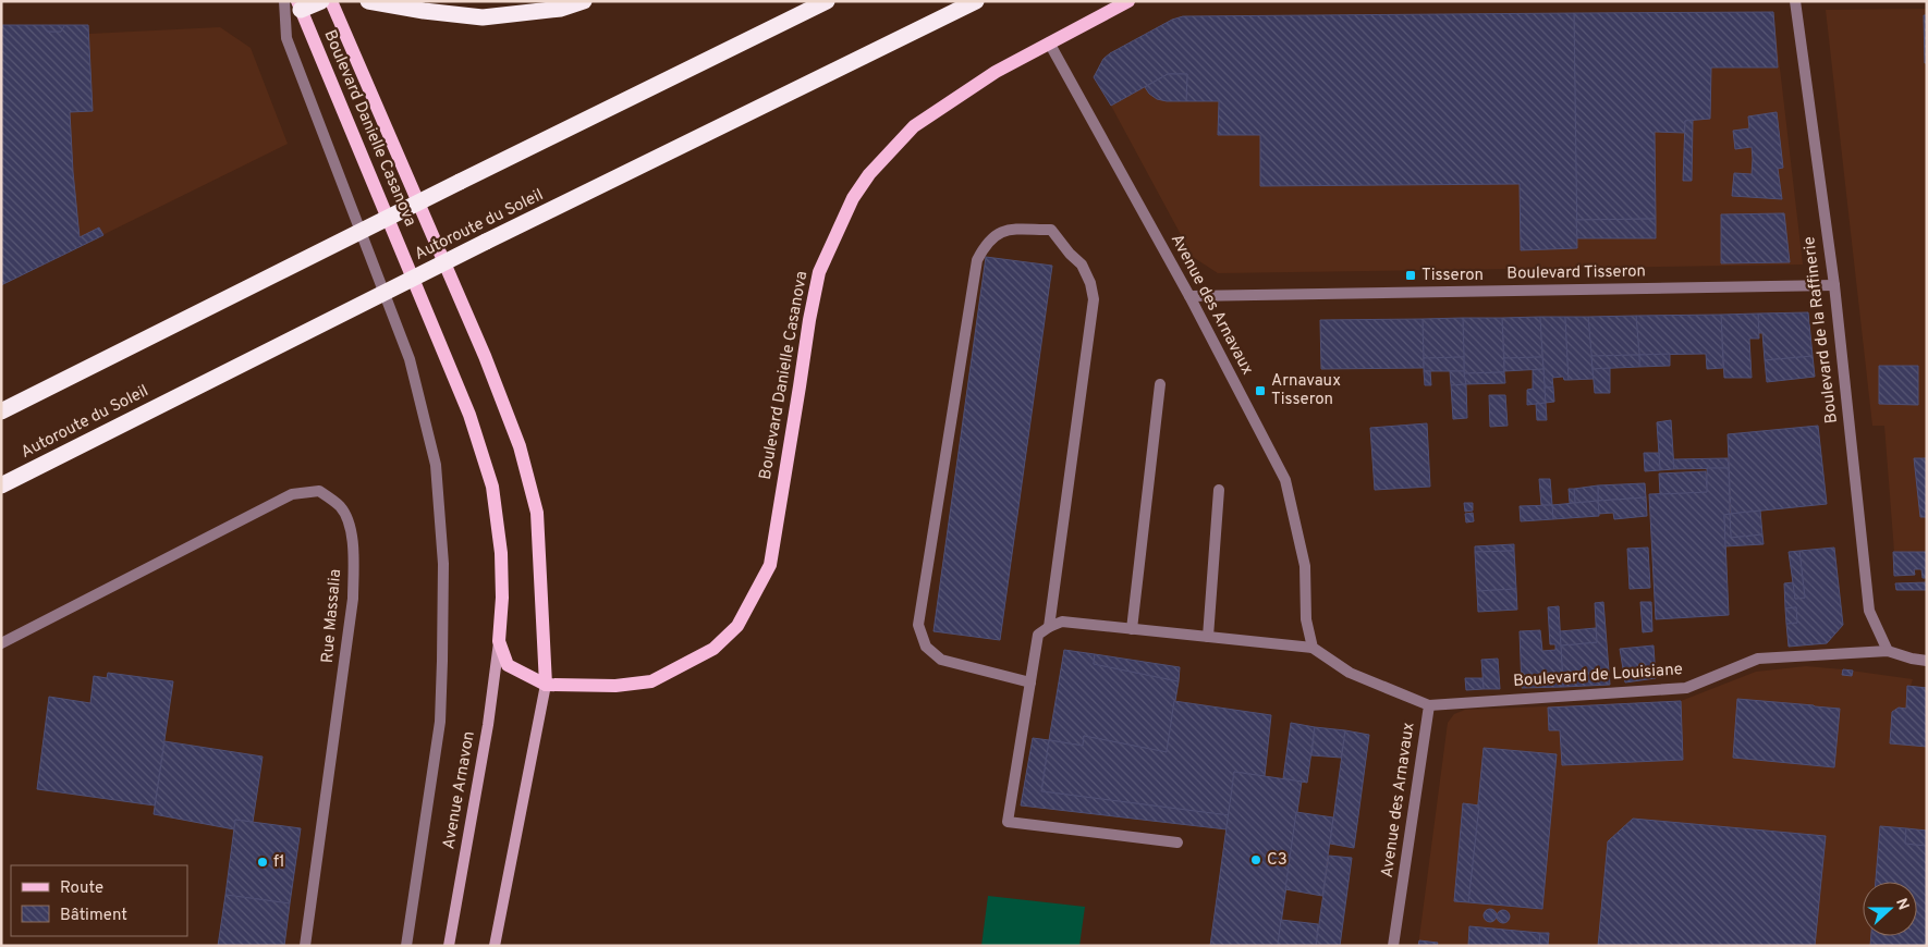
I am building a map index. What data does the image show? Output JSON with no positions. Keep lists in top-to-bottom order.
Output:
{
  "streets": {
    "highway": ["Autoroute du Soleil"],
    "main road": ["Boulevard Danielle Casanova", "Avenue Arnavon"],
    "street": [
      "Boulevard Tisseron",
      "Avenue des Arnavaux",
      "Boulevard de la Raffinerie",
      "Rue Massalia",
      "Boulevard de Louisiane"
    ]
  },
  "crossings": [
    ["Boulevard Danielle Casanova", "Avenue des Arnavaux"],
    ["Boulevard Danielle Casanova", "Avenue Arnavon"],
    ["Boulevard Tisseron", "Avenue des Arnavaux"],
    ["Boulevard Tisseron", "Boulevard de la Raffinerie"],
    ["Avenue des Arnavaux", "Boulevard de Louisiane"],
    ["Boulevard de la Raffinerie", "Boulevard de Louisiane"]
  ],
  "places": {
    "transit": ["Tisseron", "Arnavaux Tisseron"],
    "other": ["C3", "f1"]
  },
  "legend": ["Route", "Bâtiment"],
  "north": "right"
}
